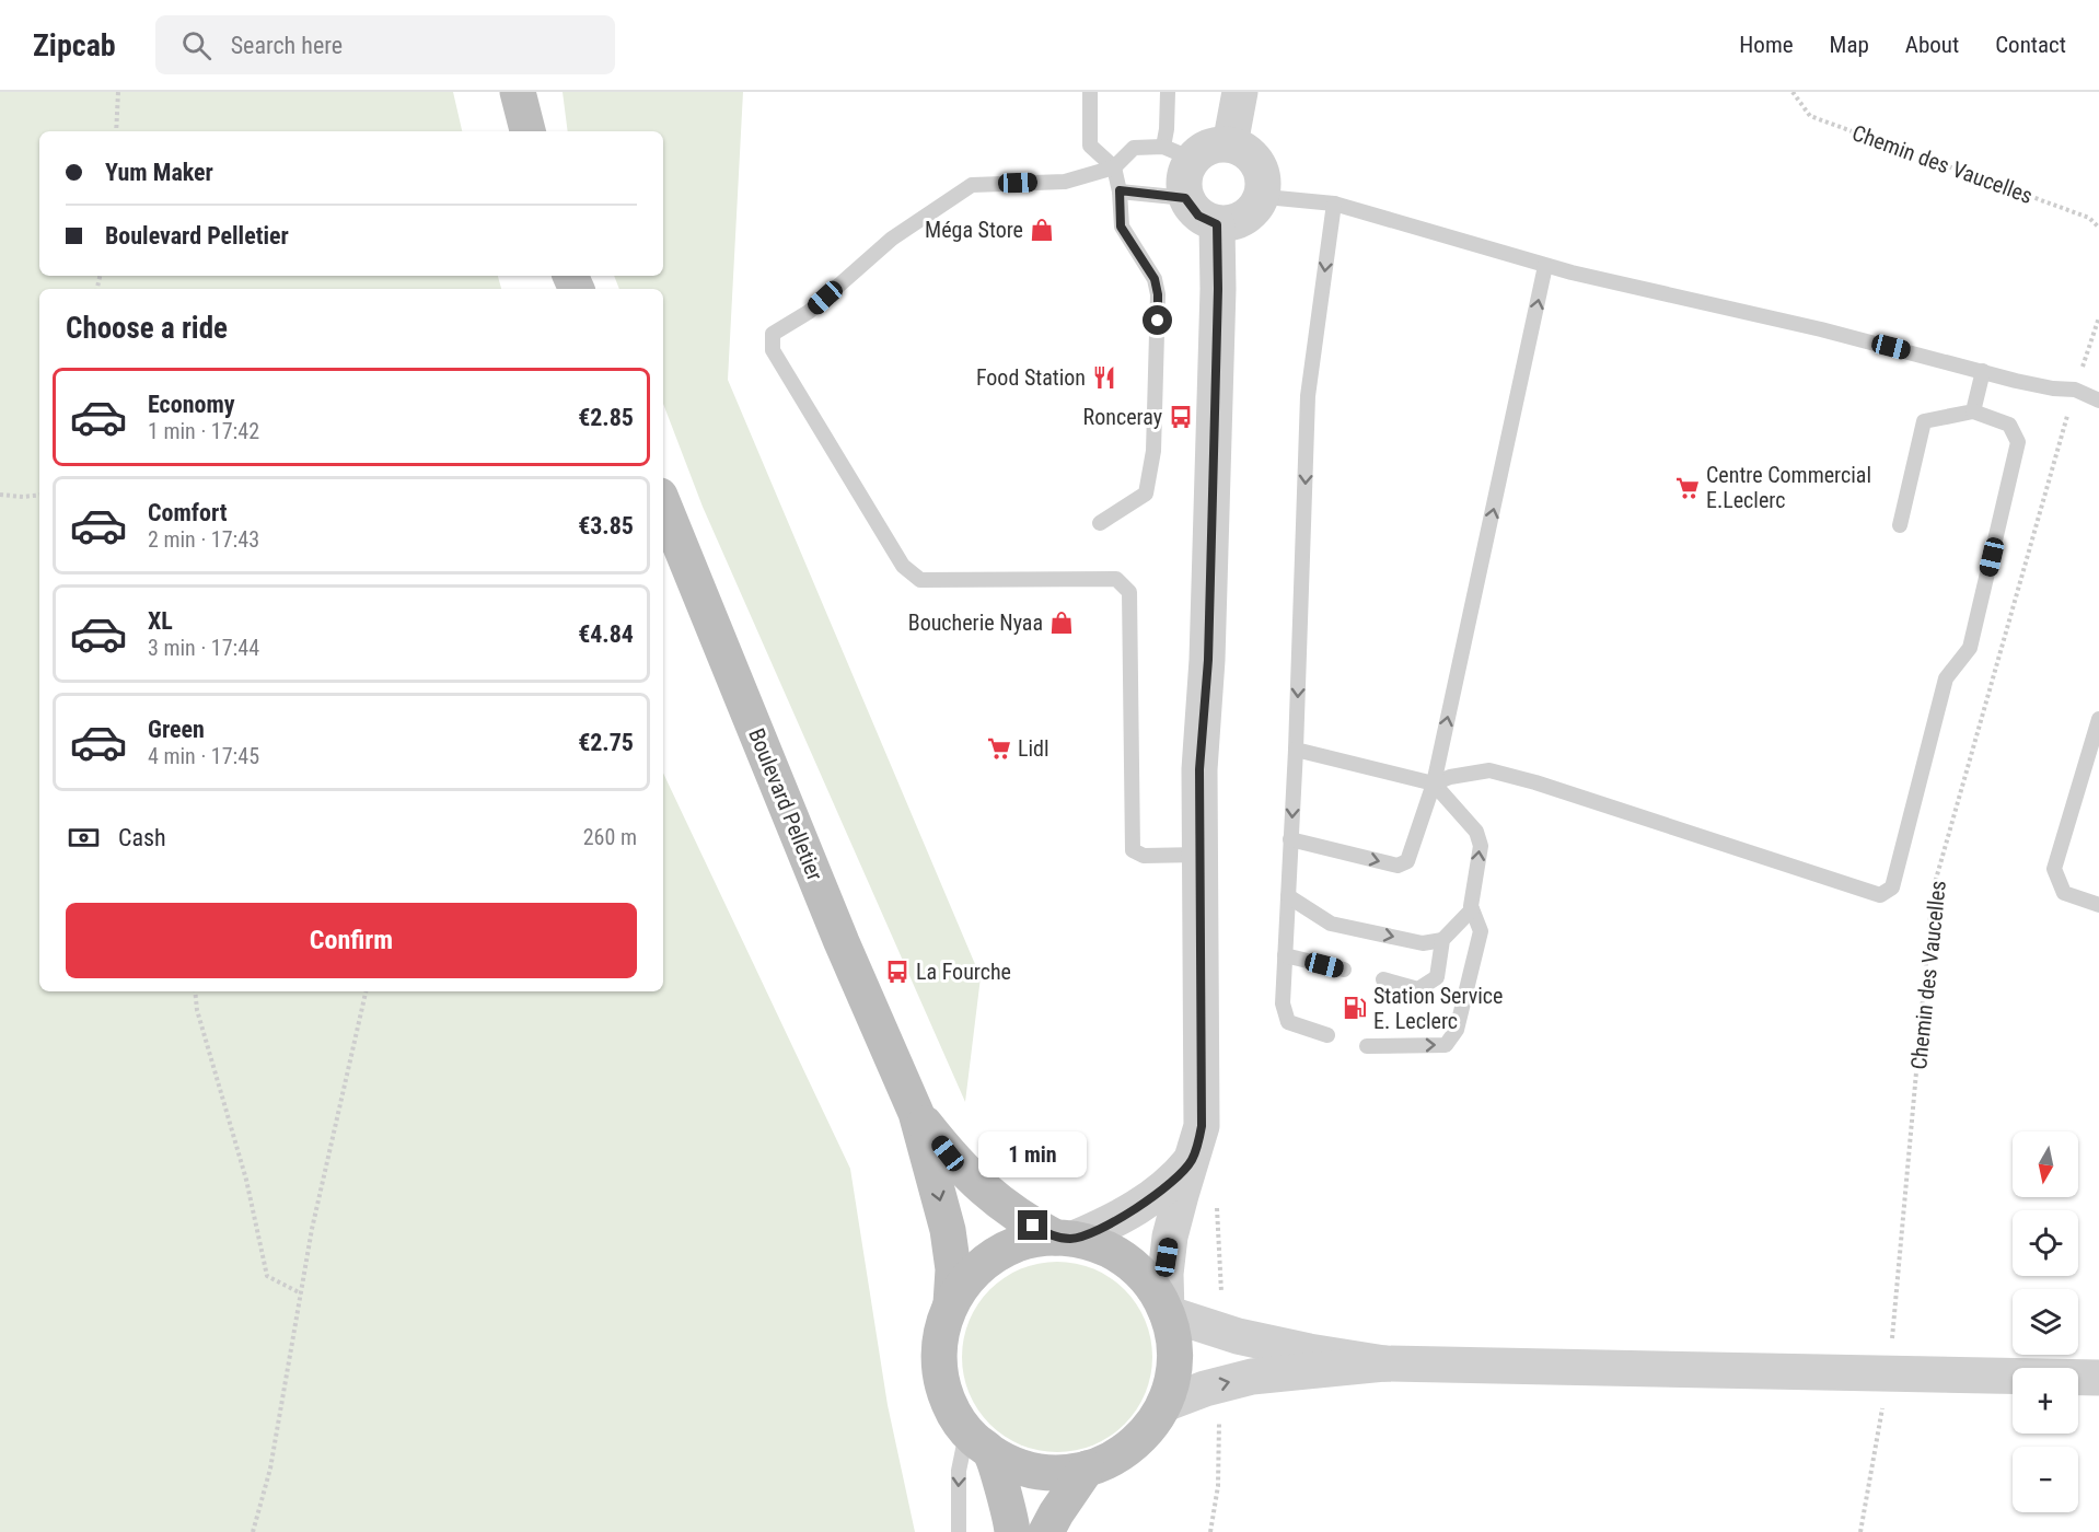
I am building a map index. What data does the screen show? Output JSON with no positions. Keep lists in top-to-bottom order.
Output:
{
  "streets": {
    "main road": ["Boulevard Pelletier"],
    "path": ["Chemin des Vaucelles"]
  },
  "places": {
    "shop": ["Méga Store", "Boucherie Nyaa"],
    "restaurant": ["Food Station"],
    "bus stop": ["Ronceray", "La Fourche"],
    "supermarket": ["Centre Commercial E.Leclerc", "Lidl"],
    "fuel station": ["Station Service E. Leclerc"]
  },
  "north": "bottom",
  "page": {
    "header": "Zipcab",
    "search": "Search here",
    "nav": [
      "Home",
      "Map",
      "About",
      "Contact"
    ],
    "banner": ["Yum Maker", "Boulevard Pelletier"],
    "heading": "Choose a ride",
    "list": [
      {
        "name": "Economy",
        "note": "1 min · 17:42",
        "value": "€2.85"
      },
      {
        "name": "Comfort",
        "note": "2 min · 17:43",
        "value": "€3.85"
      },
      {
        "name": "XL",
        "note": "3 min · 17:44",
        "value": "€4.84"
      },
      {
        "name": "Green",
        "note": "4 min · 17:45",
        "value": "€2.75"
      }
    ],
    "pay": ["Cash", "260 m"],
    "buttons": "Confirm",
    "map_buttons": ["+", "−"],
    "bubble": "1 min"
  }
}
